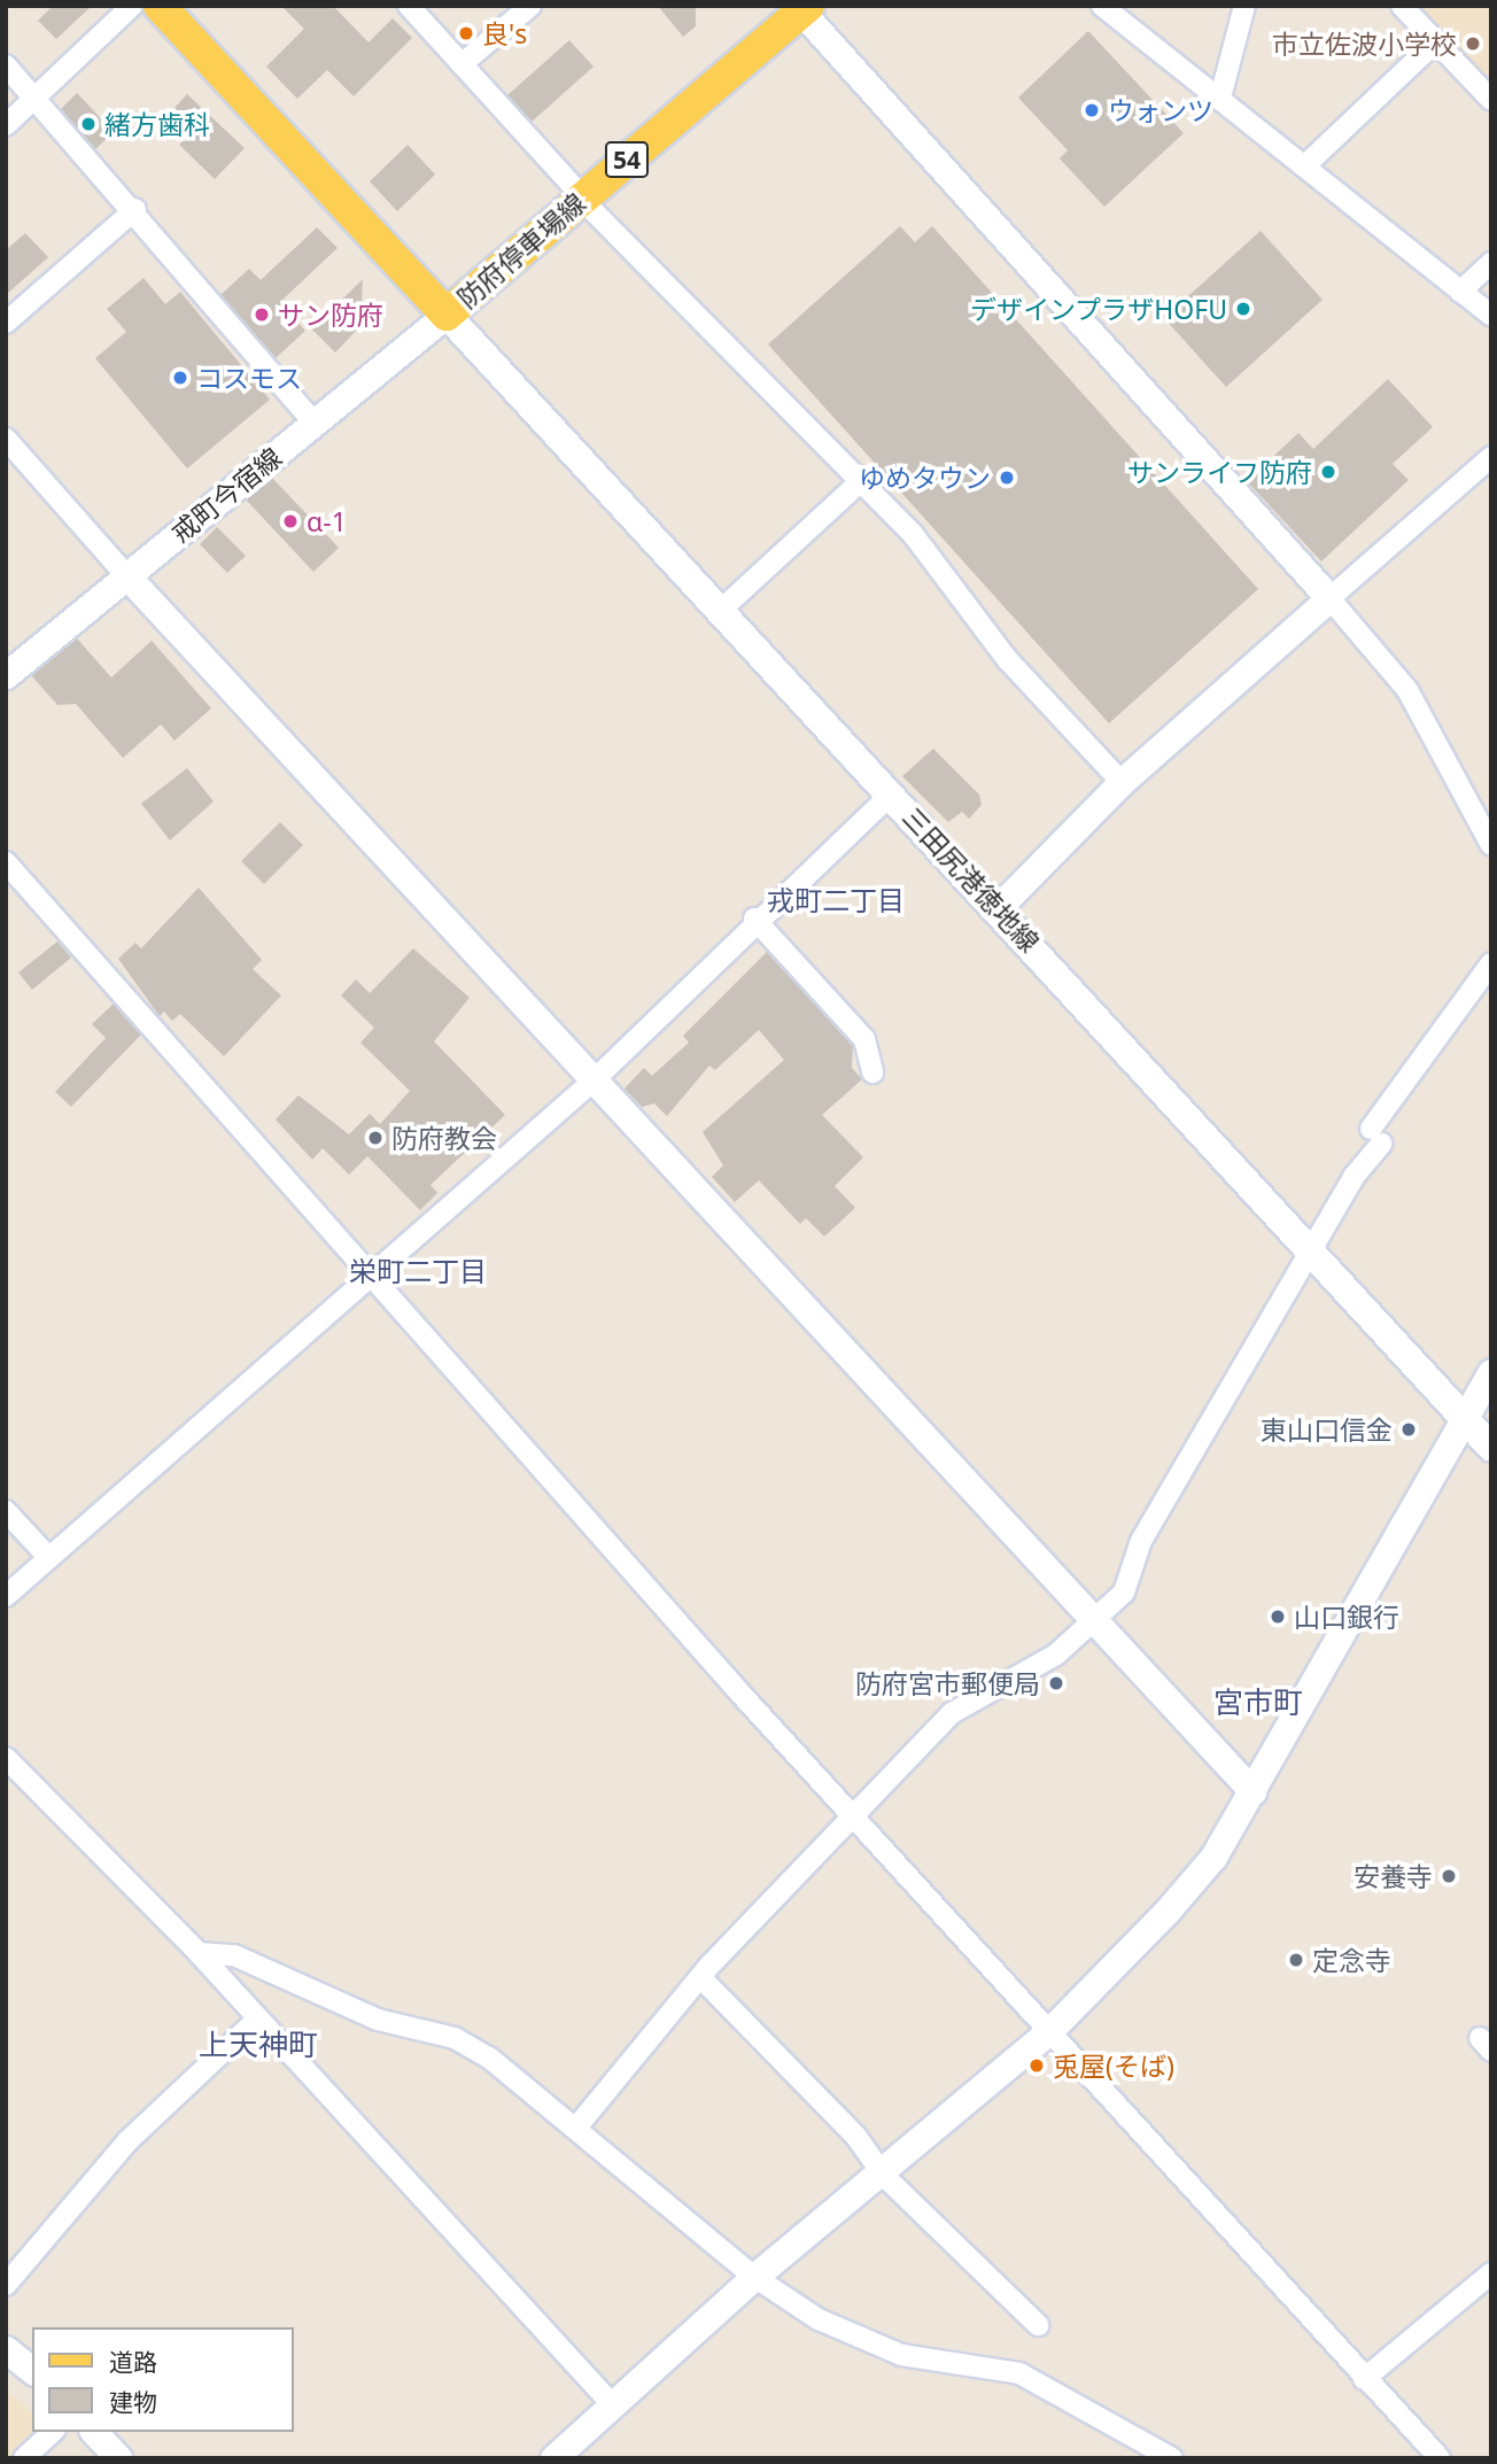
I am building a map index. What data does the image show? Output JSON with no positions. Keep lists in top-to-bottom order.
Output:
{
  "streets": {
    "main road": ["54", "防府停車場線", "三田尻港徳地線"],
    "street": ["戒町今宿線"]
  },
  "crossings": [
    ["防府停車場線", "戒町今宿線"],
    ["防府停車場線", "三田尻港徳地線"],
    ["戒町今宿線", "三田尻港徳地線"]
  ],
  "districts": [
    "戎町二丁目",
    "栄町二丁目",
    "宮市町",
    "上天神町"
  ],
  "places": [
    "良's",
    "市立佐波小学校",
    "ウォンツ",
    "緒方歯科",
    "デザインプラザHOFU",
    "サン防府",
    "コスモス",
    "サンライフ防府",
    "ゆめタウン",
    "α-1",
    "防府教会",
    "東山口信金",
    "山口銀行",
    "防府宮市郵便局",
    "安養寺",
    "定念寺",
    "兎屋(そば)"
  ],
  "legend": ["道路", "建物"]
}
